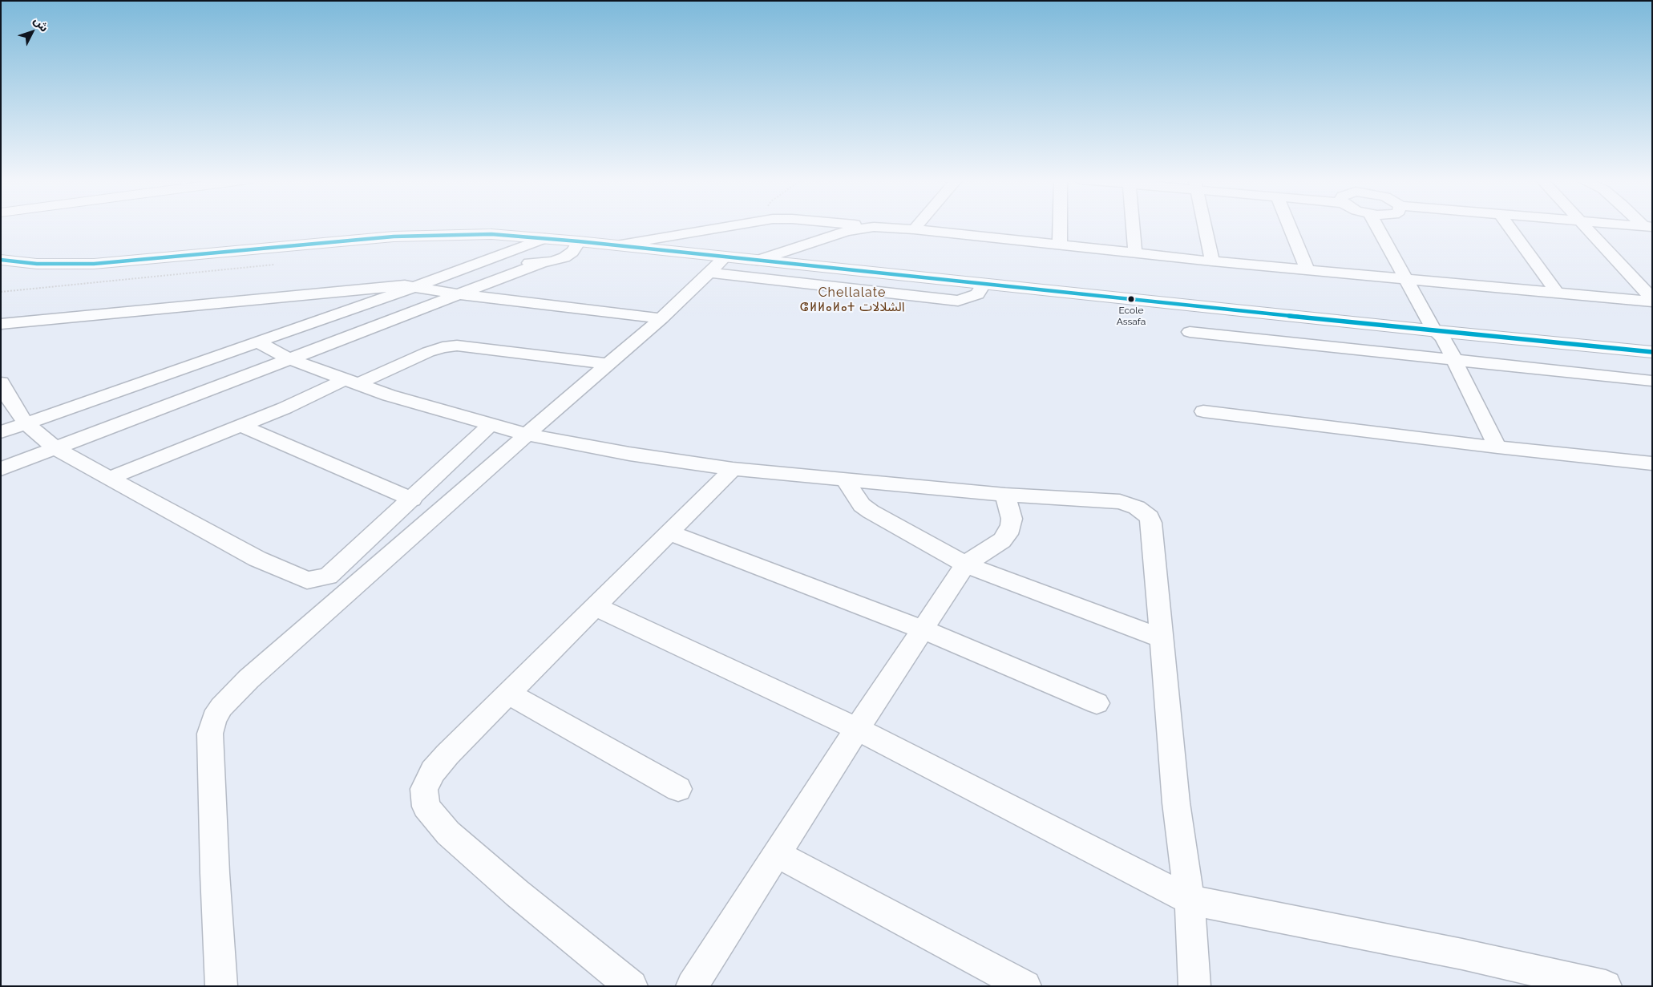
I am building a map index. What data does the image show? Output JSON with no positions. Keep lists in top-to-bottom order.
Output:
{
  "districts": ["Chellalate ⵛⵍⵍⴰⵍⴰⵜ الشلالات"],
  "places": ["Ecole Assafa"],
  "north": "top right"
}
